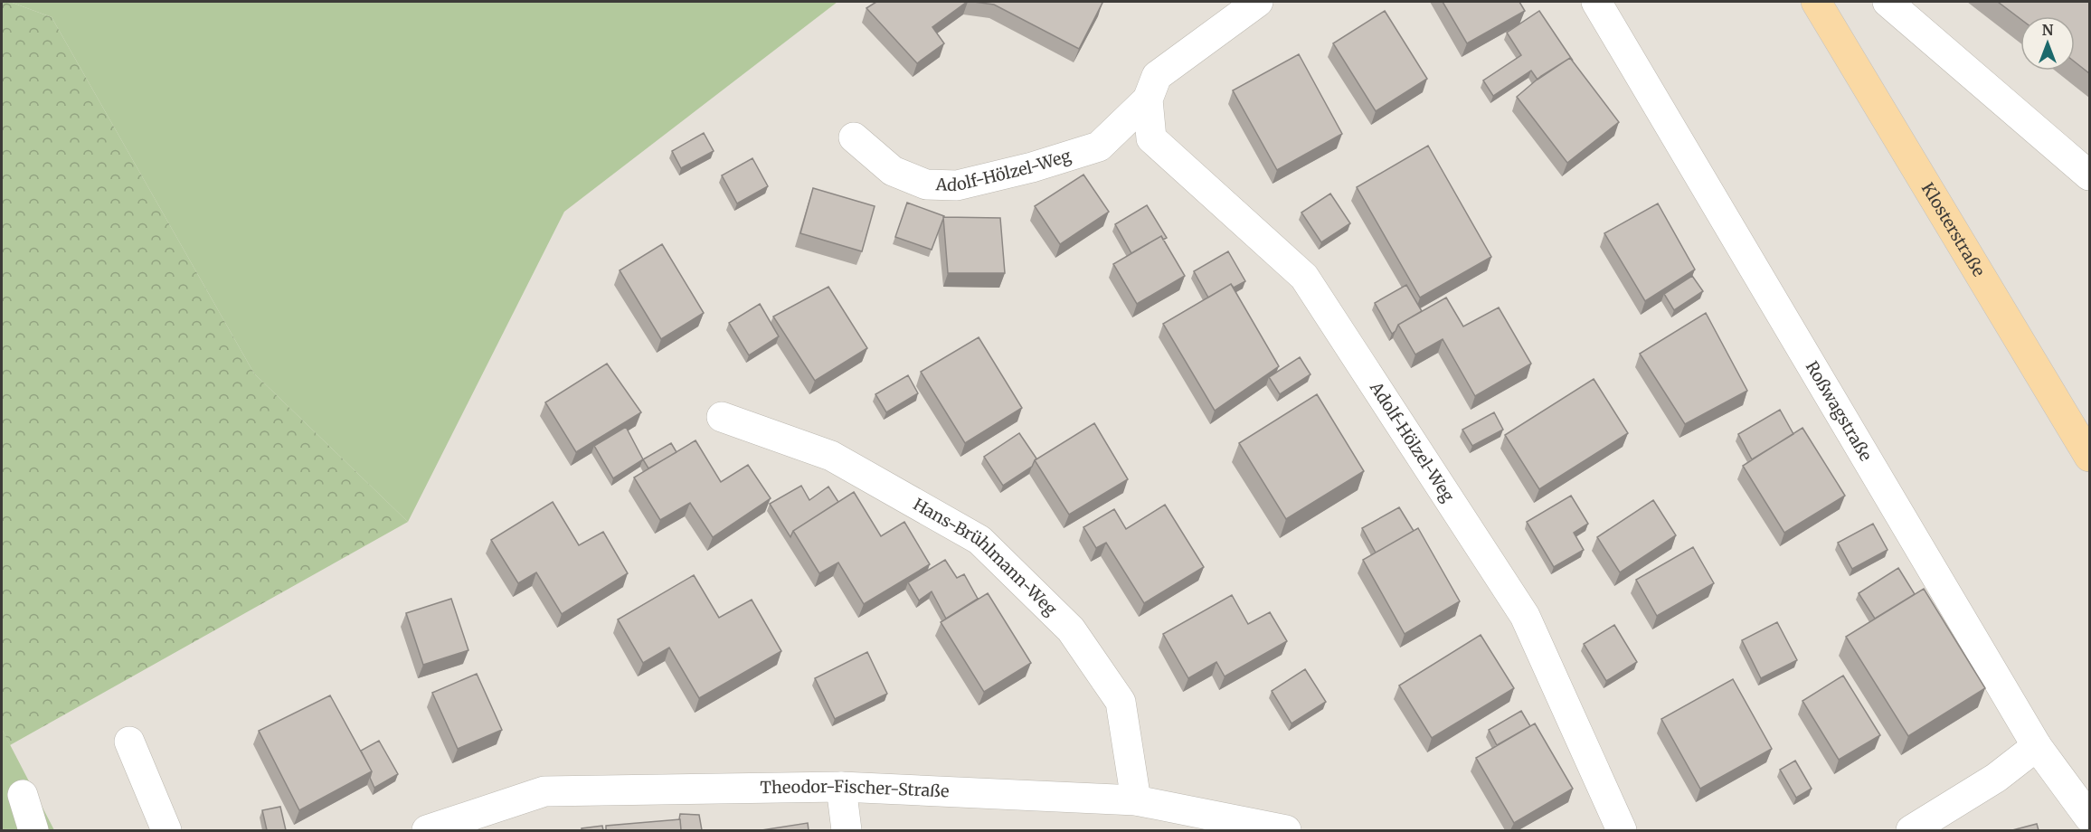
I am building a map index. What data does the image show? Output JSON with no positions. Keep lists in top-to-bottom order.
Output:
{
  "streets": {
    "main road": ["Klosterstraße"],
    "street": [
      "Adolf-Hölzel-Weg",
      "Roßwagstraße",
      "Hans-Brühlmann-Weg",
      "Theodor-Fischer-Straße"
    ]
  },
  "crossings": [
    ["Hans-Brühlmann-Weg", "Theodor-Fischer-Straße"]
  ],
  "north": "top"
}
